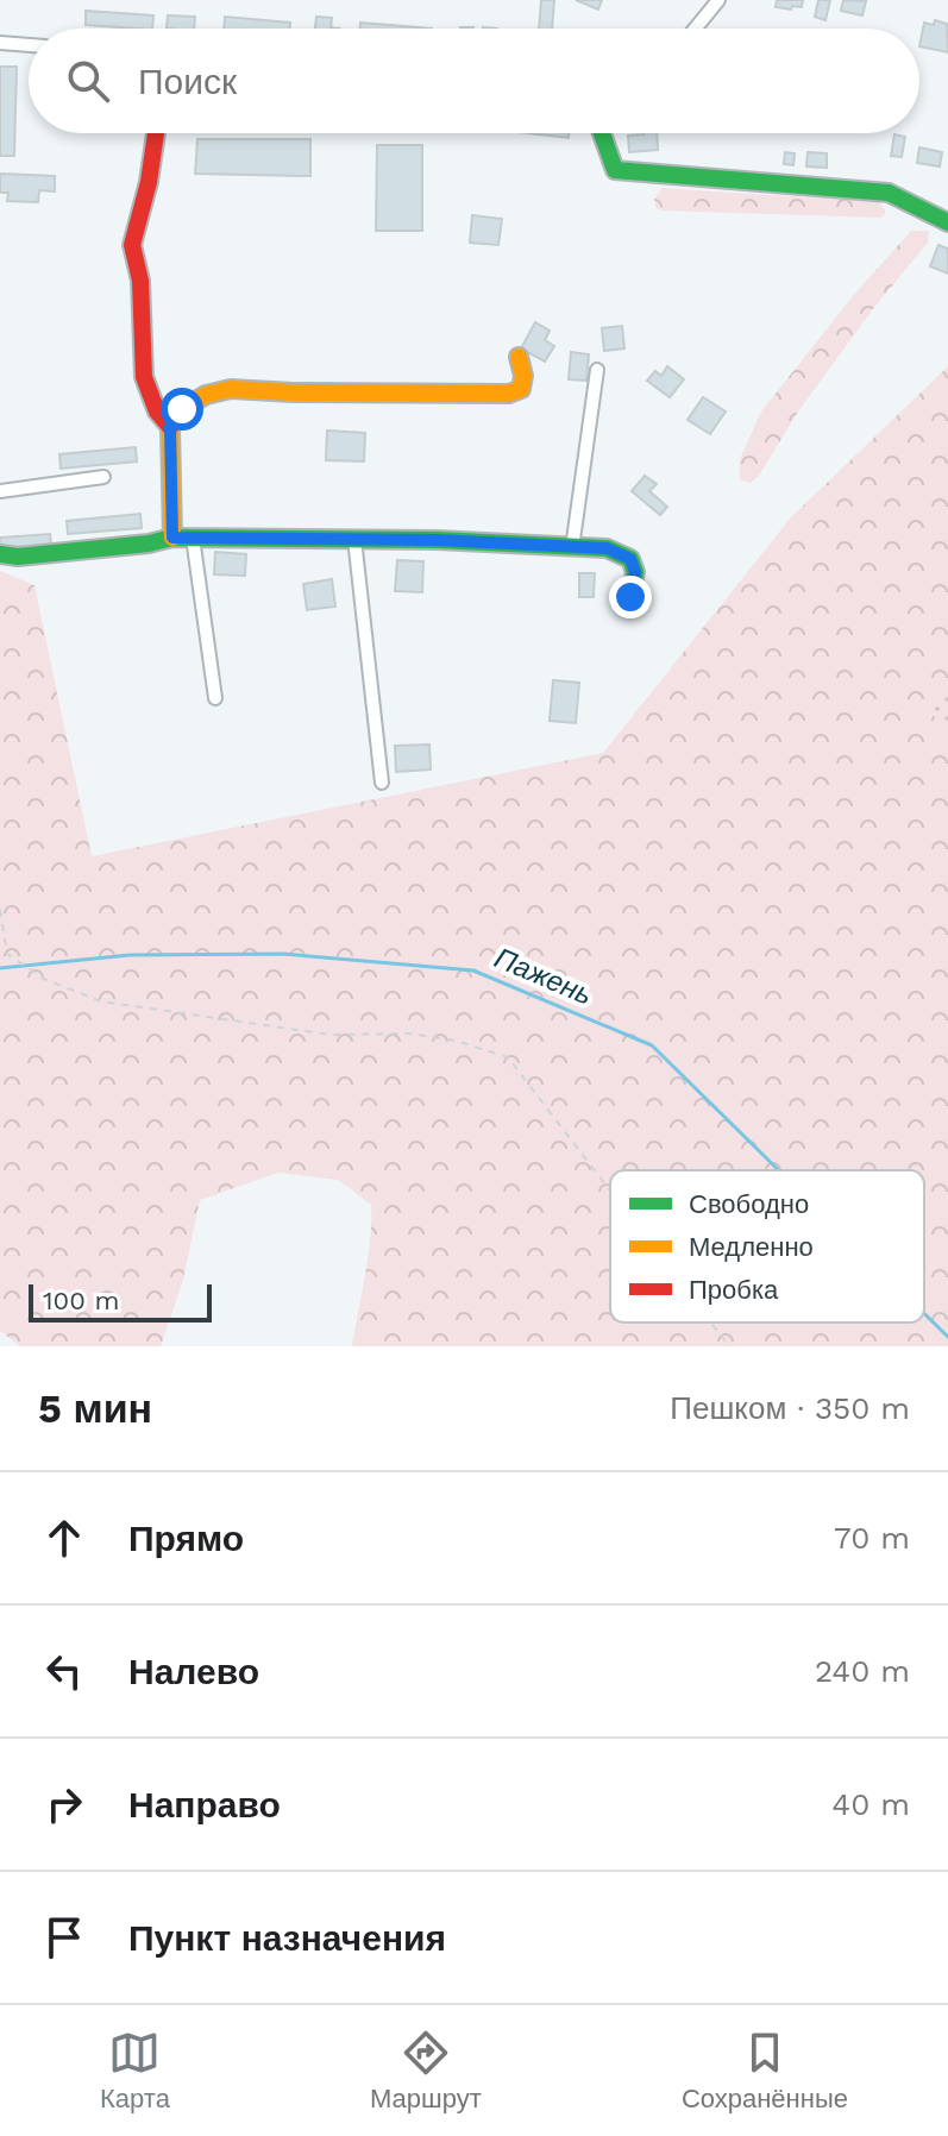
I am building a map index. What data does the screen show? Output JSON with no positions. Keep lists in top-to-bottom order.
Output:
{
  "water": ["Пажень"],
  "legend": ["Свободно", "Медленно", "Пробка"],
  "scale_bar": "100 m",
  "page": {
    "search": "Поиск",
    "scale": "100 m",
    "heading": ["5 мин", "Пешком · 350 m"],
    "list": [
      ["Прямо", "70 m"],
      ["Налево", "240 m"],
      ["Направо", "40 m"],
      "Пункт назначения"
    ],
    "nav": ["Карта", "Маршрут", "Сохранённые"]
  }
}
